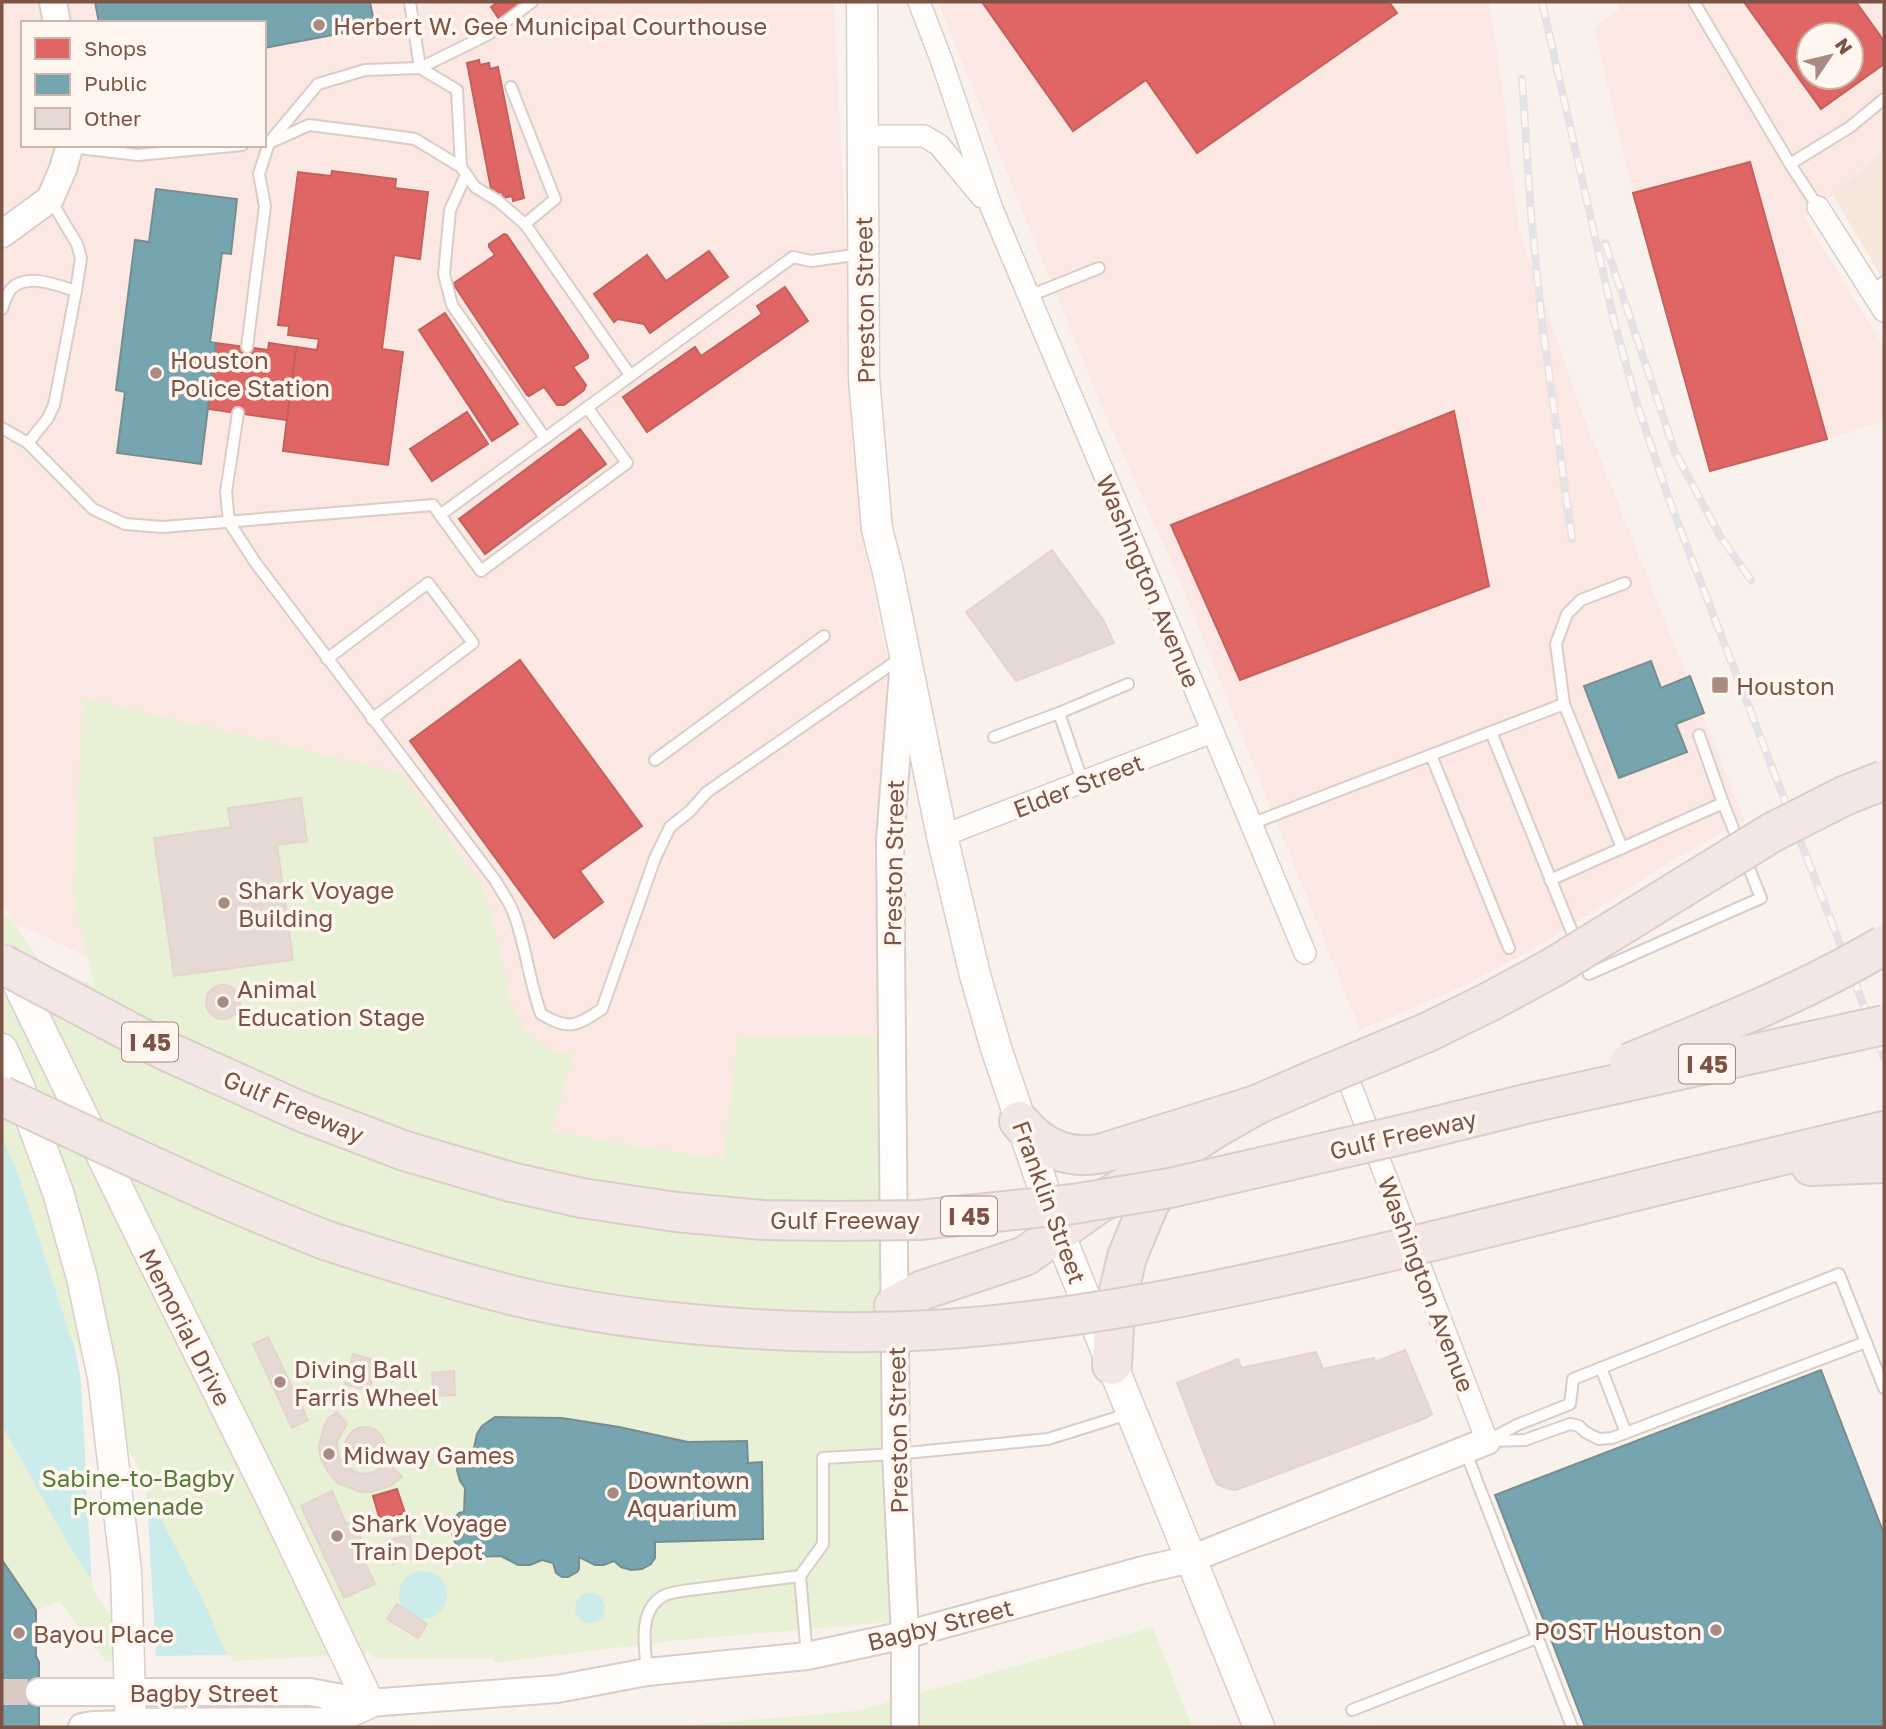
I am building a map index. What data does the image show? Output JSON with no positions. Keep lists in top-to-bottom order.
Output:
{
  "streets": {
    "highway": ["I 45", "Gulf Freeway"],
    "main road": [
      "Preston Street",
      "Franklin Street",
      "Memorial Drive",
      "Bagby Street"
    ],
    "street": ["Washington Avenue", "Elder Street"]
  },
  "crossings": [
    ["Preston Street", "Washington Avenue"],
    ["Preston Street", "Franklin Street"],
    ["Preston Street", "Bagby Street"],
    ["Washington Avenue", "Elder Street"],
    ["Washington Avenue", "Bagby Street"],
    ["Elder Street", "Franklin Street"],
    ["Franklin Street", "Bagby Street"],
    ["Memorial Drive", "Bagby Street"]
  ],
  "parks": ["Sabine-to-Bagby Promenade"],
  "places": {
    "other": [
      "Herbert W. Gee Municipal Courthouse",
      "Houston Police Station",
      "Shark Voyage Building",
      "Animal Education Stage",
      "Diving Ball Farris Wheel",
      "Midway Games",
      "Downtown Aquarium",
      "Shark Voyage Train Depot",
      "POST Houston",
      "Bayou Place"
    ],
    "transit": ["Houston"]
  },
  "legend": ["Shops", "Public", "Other"],
  "north": "top right"
}
